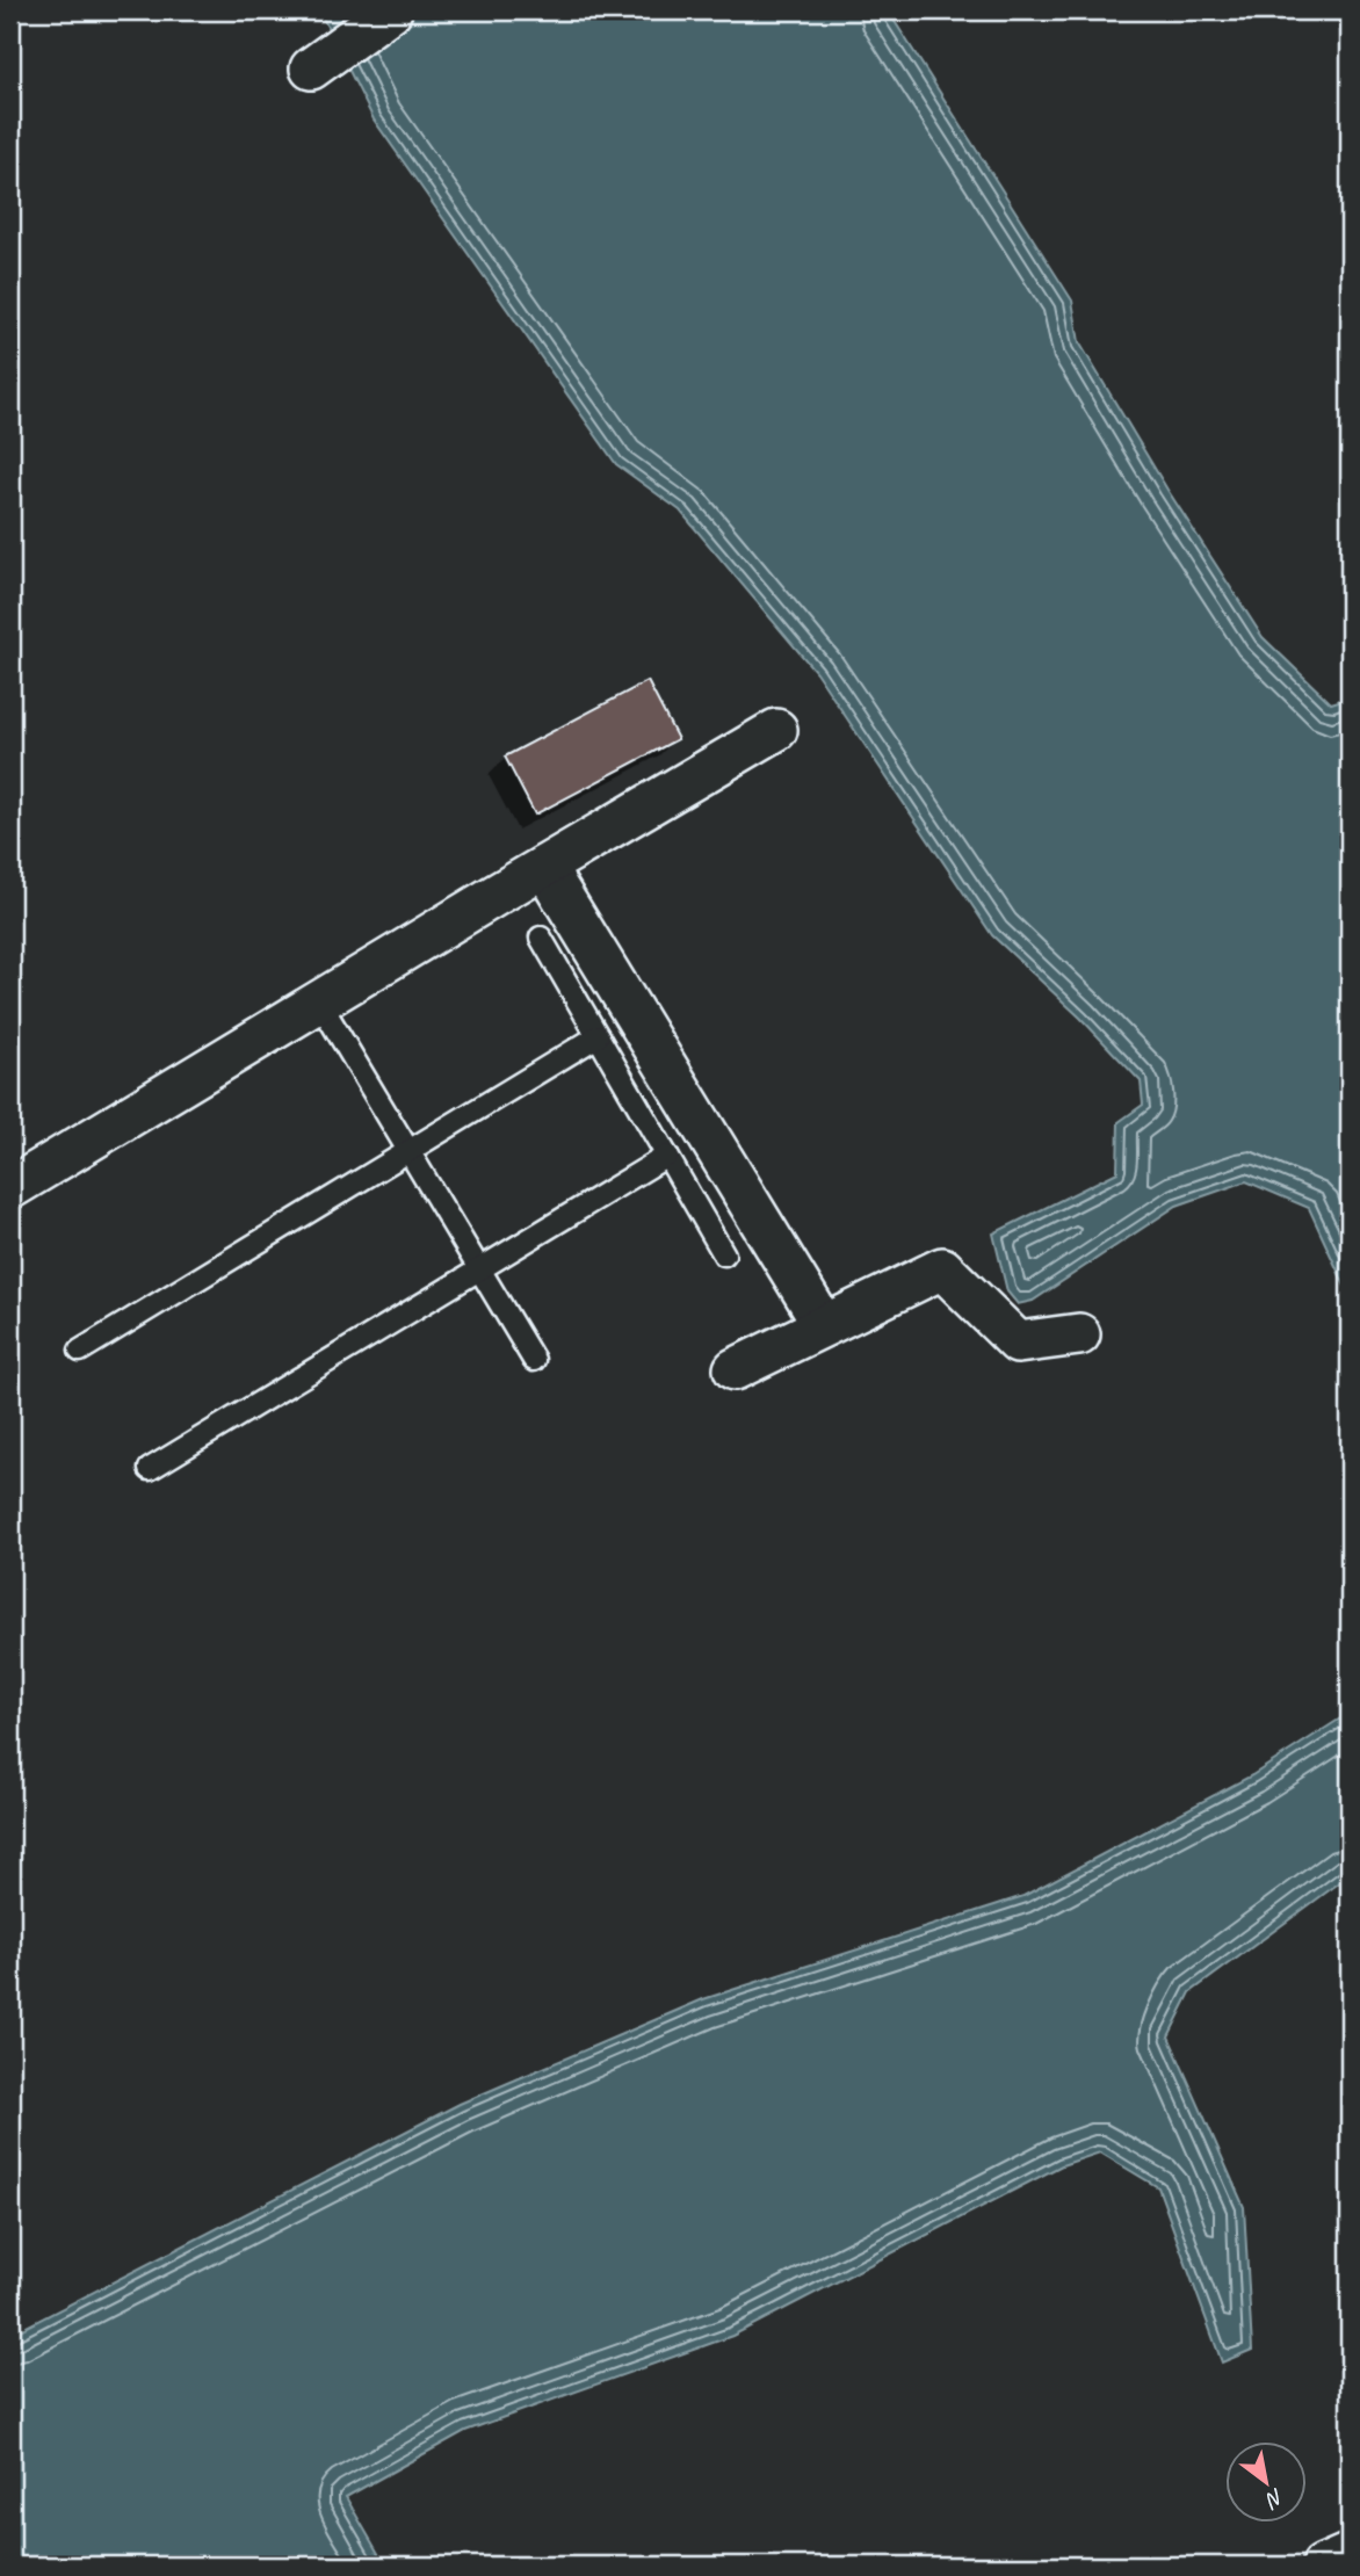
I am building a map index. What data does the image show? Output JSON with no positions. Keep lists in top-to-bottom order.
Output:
{
  "north": "bottom right"
}
